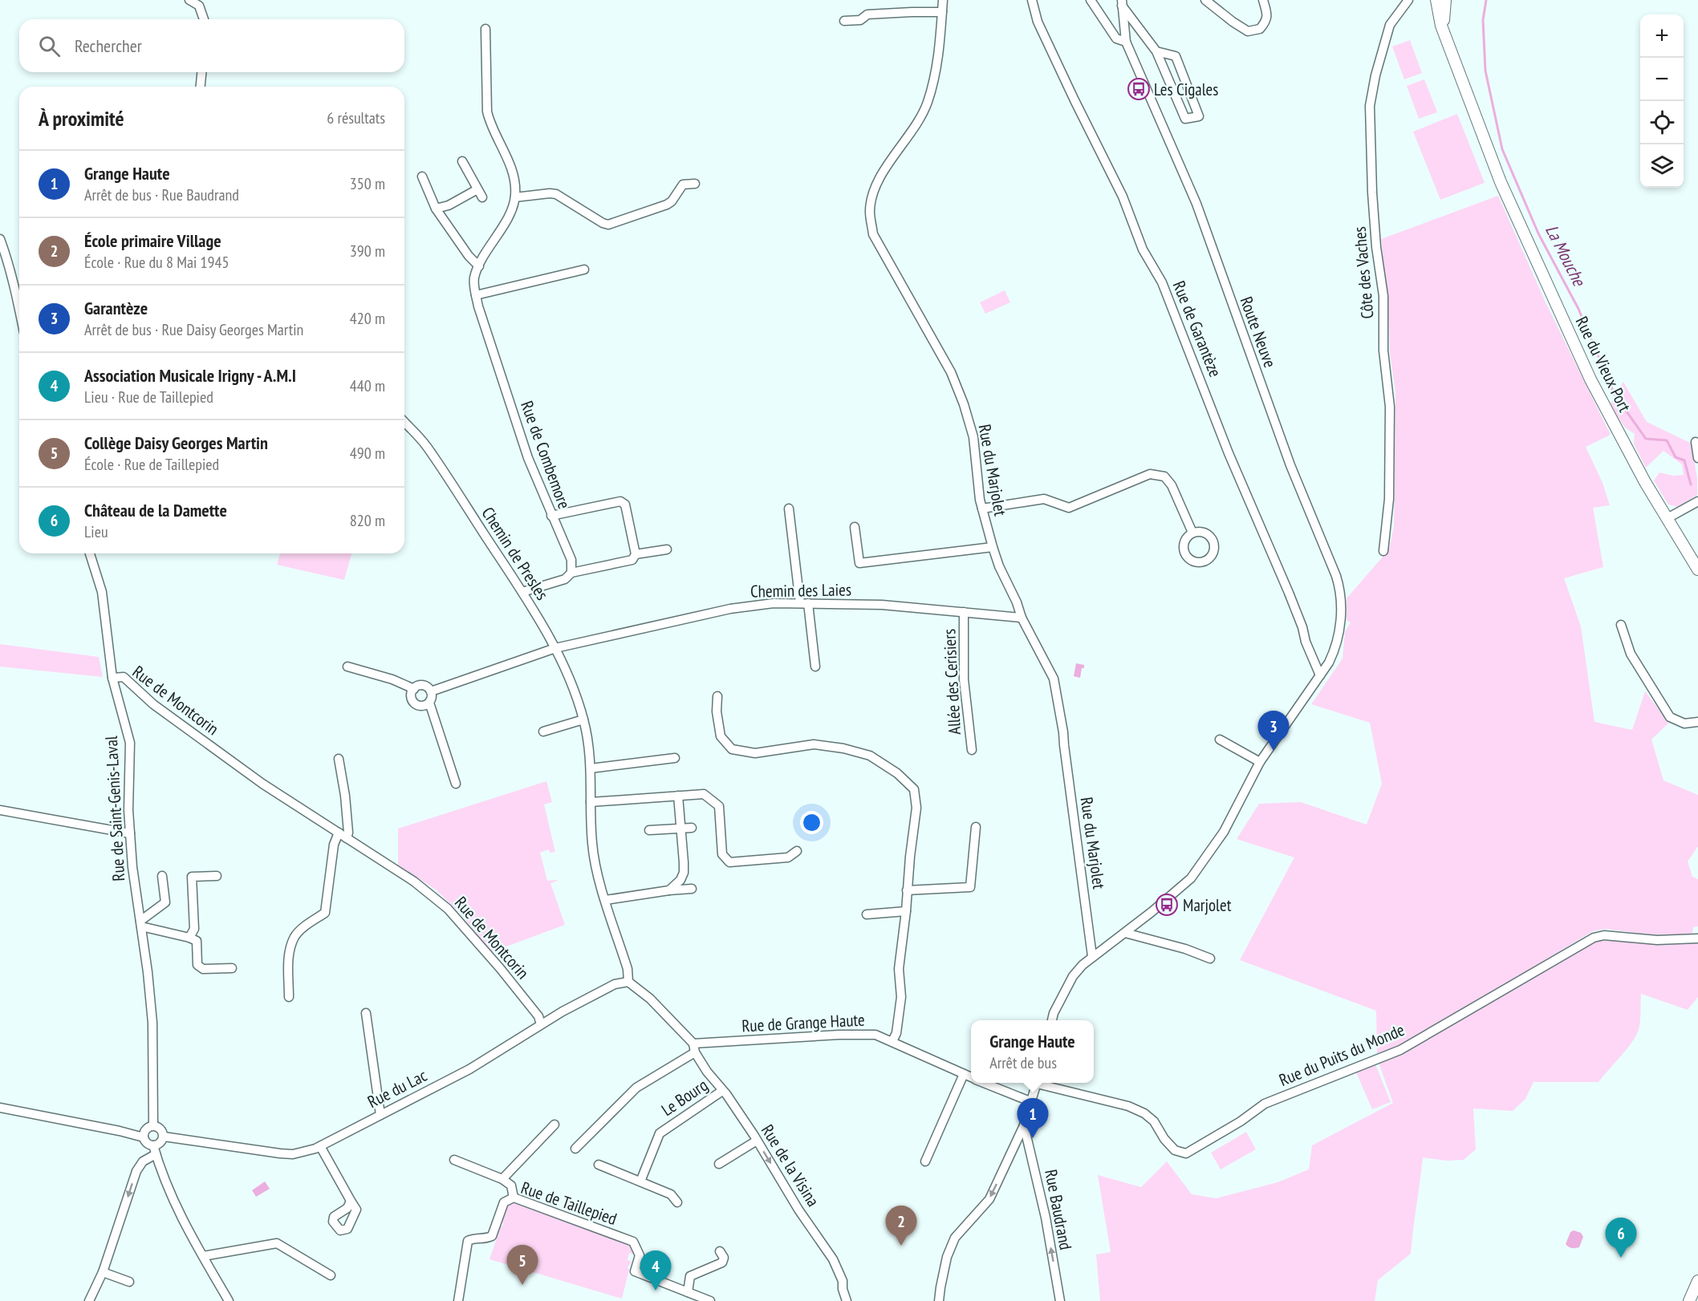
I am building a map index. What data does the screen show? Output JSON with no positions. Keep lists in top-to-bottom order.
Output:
{
  "streets": {
    "main road": ["Rue du Vieux Port"],
    "street": [
      "Côte des Vaches",
      "Rue de Garantèze",
      "Route Neuve",
      "Rue de Combemore",
      "Rue du Marjolet",
      "Chemin de Presles",
      "Chemin des Laies",
      "Allée des Cerisiers",
      "Rue de Montcorin",
      "Rue de Saint-Genis-Laval",
      "Rue de Grange Haute",
      "Rue du Puits du Monde",
      "Rue du Lac",
      "Le Bourg",
      "Rue de la Visina",
      "Rue de Taillepied",
      "Rue Baudrand"
    ]
  },
  "crossings": [
    ["Rue de Garantèze", "Route Neuve"],
    ["Route Neuve", "Rue du Marjolet"],
    ["Rue du Marjolet", "Chemin des Laies"],
    ["Chemin de Presles", "Chemin des Laies"],
    ["Chemin de Presles", "Rue du Lac"],
    ["Chemin de Presles", "Rue de la Visina"],
    ["Chemin des Laies", "Allée des Cerisiers"],
    ["Rue de Montcorin", "Rue de Saint-Genis-Laval"],
    ["Rue de Montcorin", "Rue du Lac"],
    ["Rue de Saint-Genis-Laval", "Rue du Lac"],
    ["Rue de Grange Haute", "Rue de la Visina"],
    ["Rue du Lac", "Rue de la Visina"],
    ["Le Bourg", "Rue de la Visina"]
  ],
  "one_way": ["Rue de la Visina", "Rue Baudrand"],
  "water": ["La Mouche"],
  "places": {
    "bus stop": ["Les Cigales", "Marjolet"]
  },
  "page": {
    "map_buttons": ["+", "−"],
    "search": "Rechercher",
    "heading": ["À proximité", "6 résultats"],
    "list": [
      {
        "mark": "1",
        "name": "Grange Haute",
        "note": "Arrêt de bus · Rue Baudrand",
        "value": "350 m"
      },
      {
        "mark": "2",
        "name": "École primaire Village",
        "note": "École · Rue du 8 Mai 1945",
        "value": "390 m"
      },
      {
        "mark": "3",
        "name": "Garantèze",
        "note": "Arrêt de bus · Rue Daisy Georges Martin",
        "value": "420 m"
      },
      {
        "mark": "4",
        "name": "Association Musicale Irigny - A.M.I",
        "note": "Lieu · Rue de Taillepied",
        "value": "440 m"
      },
      {
        "mark": "5",
        "name": "Collège Daisy Georges Martin",
        "note": "École · Rue de Taillepied",
        "value": "490 m"
      },
      {
        "mark": "6",
        "name": "Château de la Damette",
        "note": "Lieu",
        "value": "820 m"
      }
    ],
    "pins": [
      "3",
      "1",
      "2",
      "6",
      "5",
      "4"
    ],
    "popup": ["Grange Haute", "Arrêt de bus"]
  }
}
